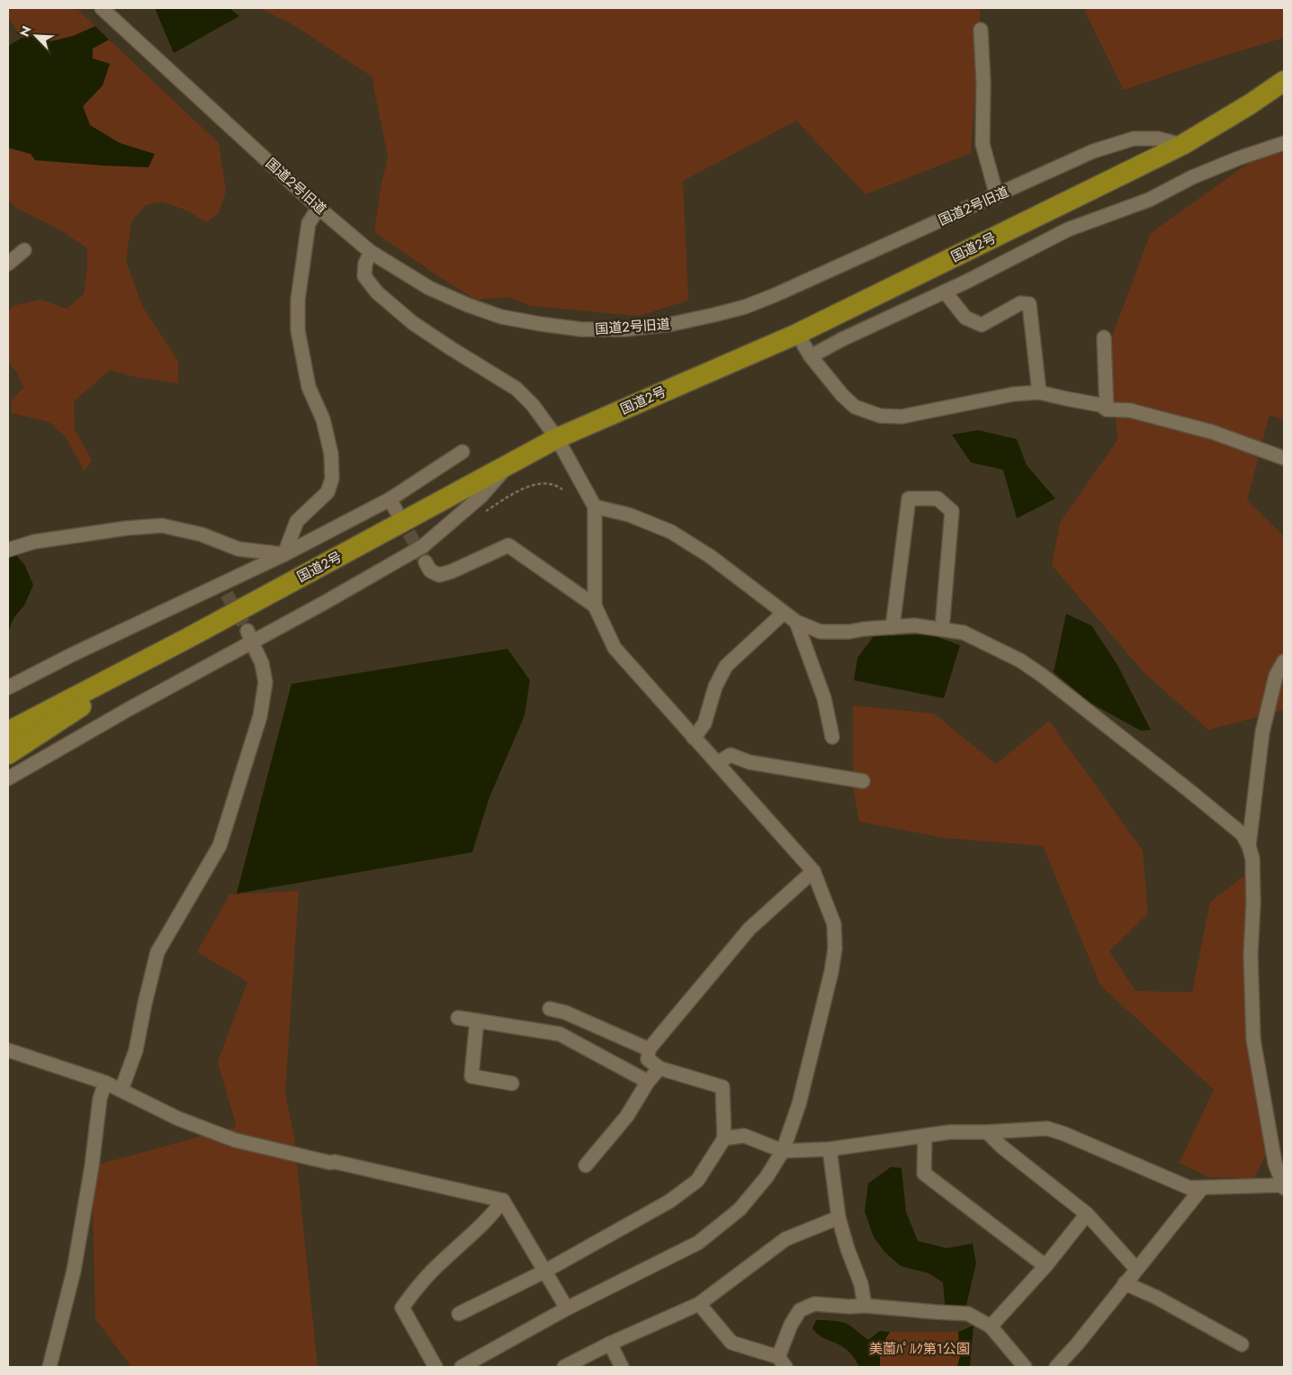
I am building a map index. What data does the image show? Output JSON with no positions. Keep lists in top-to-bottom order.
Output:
{
  "streets": {
    "highway": ["国道2号"],
    "street": ["国道2号旧道"]
  },
  "crossings": [
    ["国道2号旧道", "国道2号"]
  ],
  "parks": ["美薗ﾊﾟﾙｸ第1公園"],
  "north": "top left"
}
